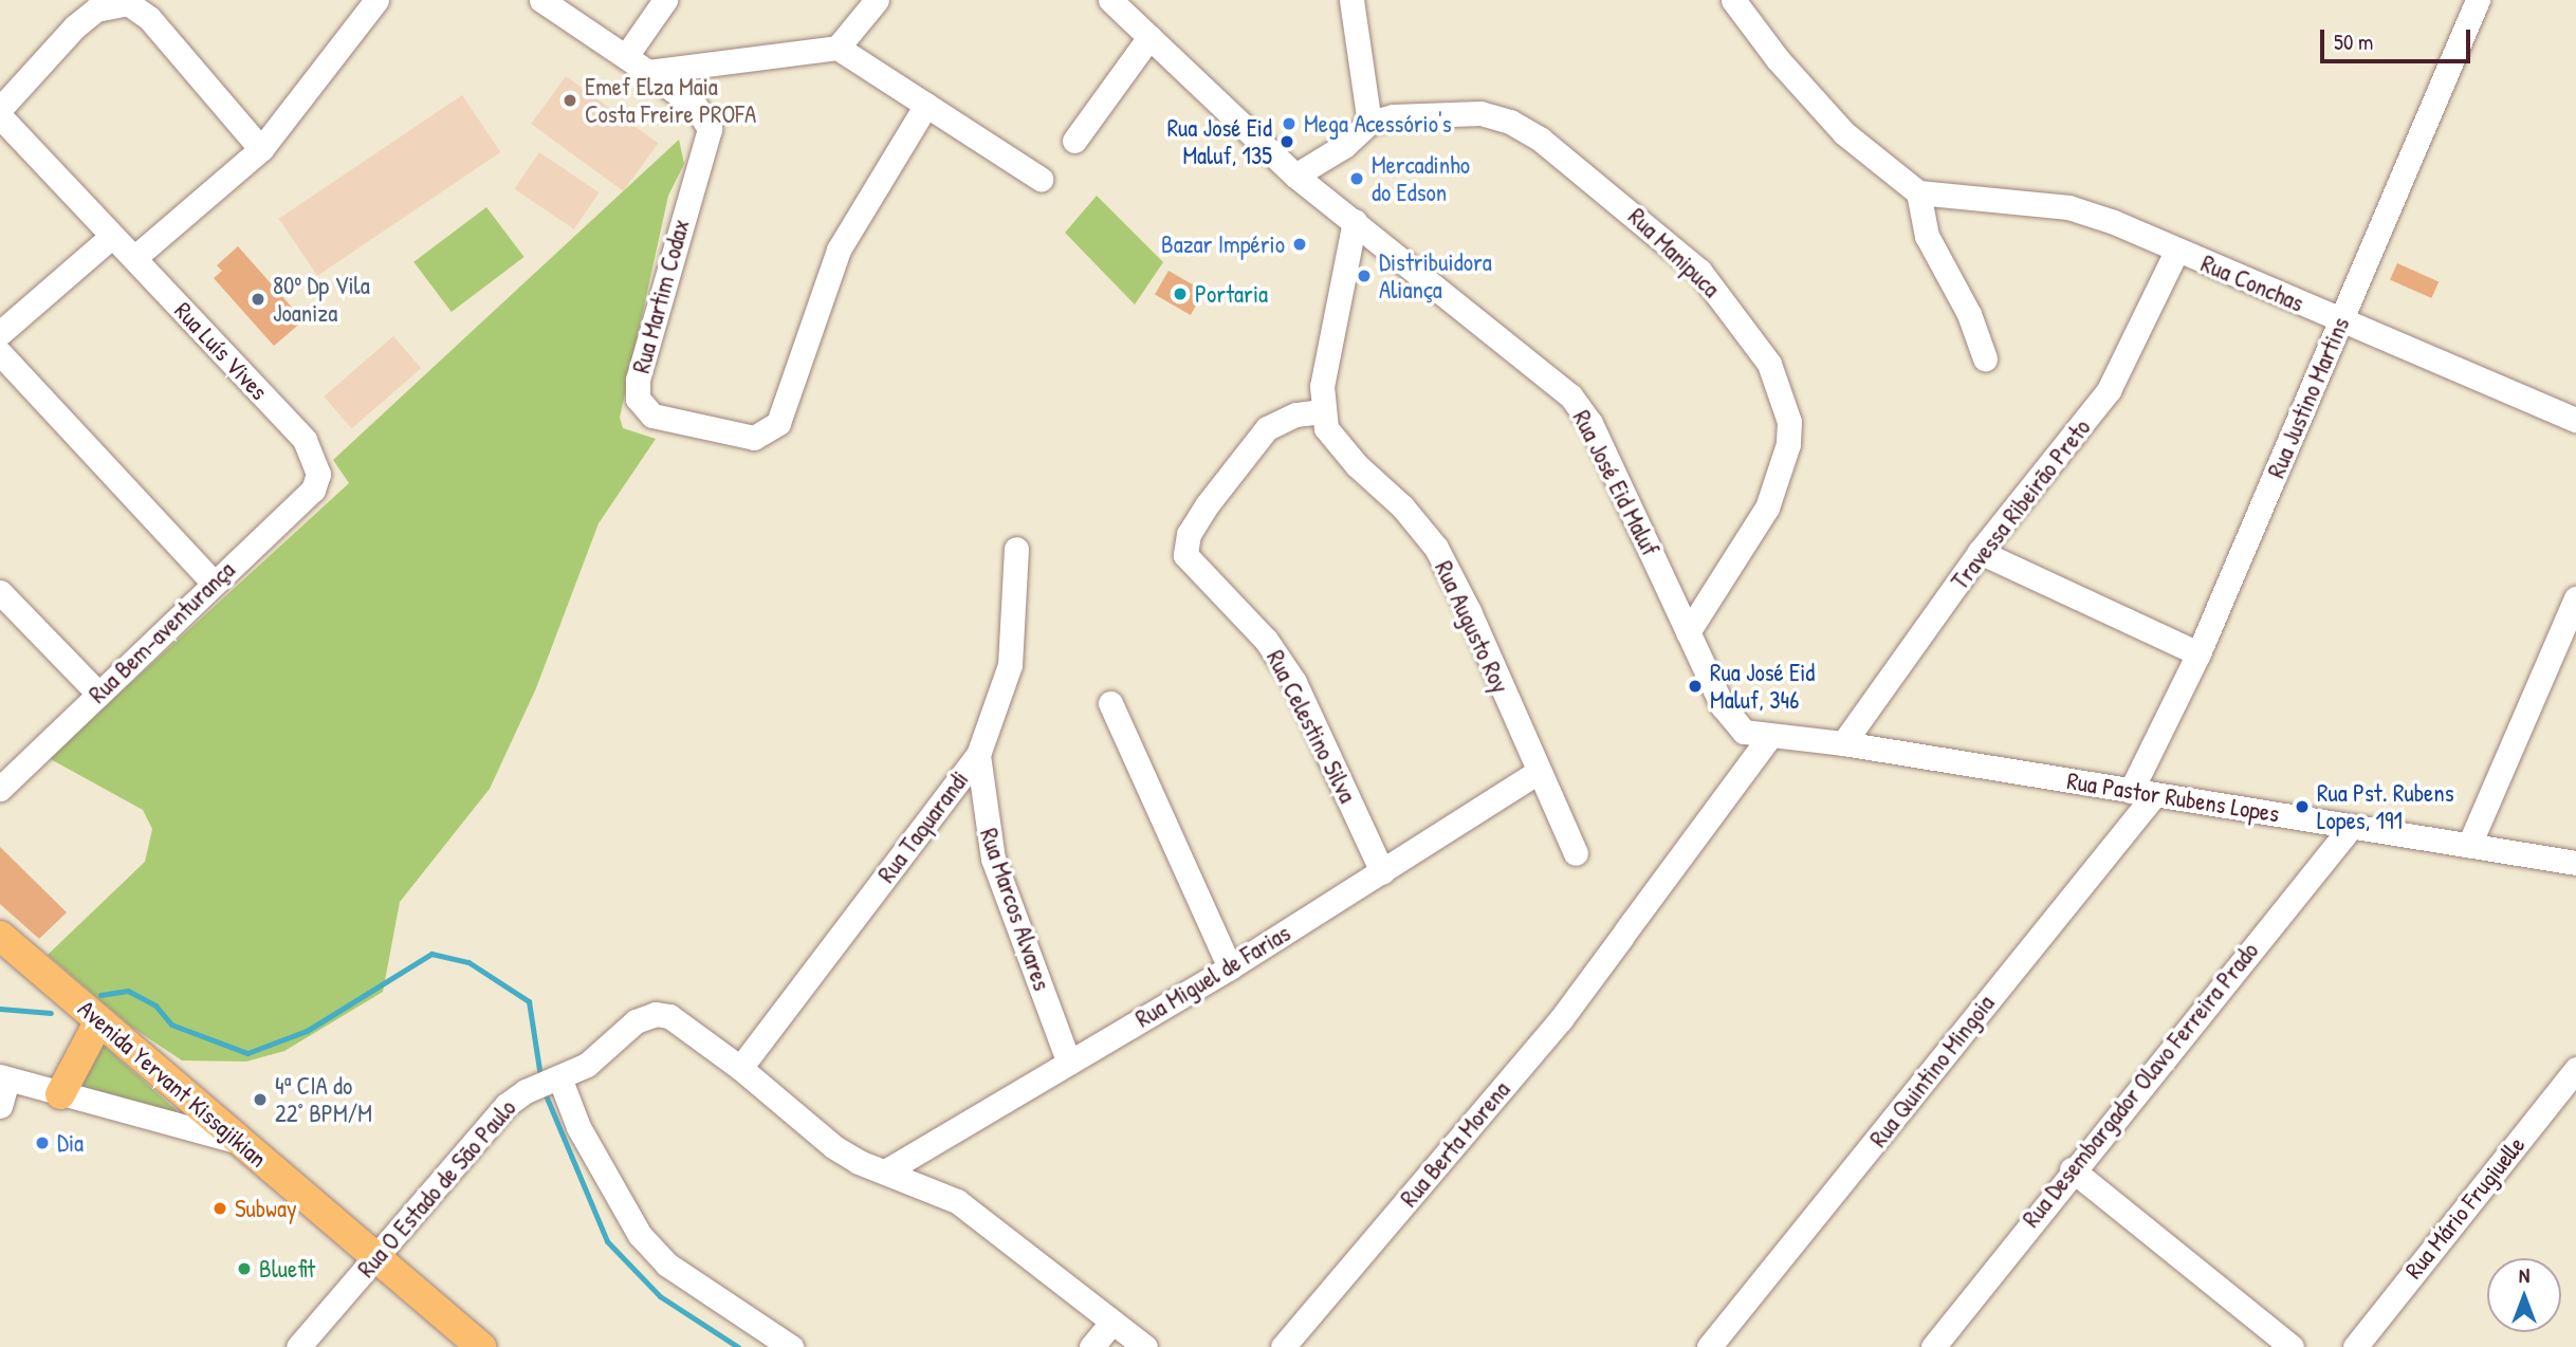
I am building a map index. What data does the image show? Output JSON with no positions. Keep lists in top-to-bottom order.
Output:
{
  "streets": {
    "main road": ["Avenida Yervant Kissajikian"],
    "street": [
      "Rua Manipuca",
      "Rua Conchas",
      "Rua Martim Codax",
      "Rua Luís Vives",
      "Rua Justino Martins",
      "Rua José Eid Maluf",
      "Travessa Ribeirão Preto",
      "Rua Augusto Roy",
      "Rua Bem-aventurança",
      "Rua Celestino Silva",
      "Rua Pastor Rubens Lopes",
      "Rua Taquarandi",
      "Rua Marcos Alvares",
      "Rua Miguel de Farias",
      "Rua Quintino Mingoia",
      "Rua Desembargador Olavo Ferreira Prado",
      "Rua Berta Morena",
      "Rua O Estado de São Paulo",
      "Rua Mário Frugiuelle"
    ]
  },
  "crossings": [
    ["Rua Manipuca", "Rua José Eid Maluf"],
    ["Rua Conchas", "Rua Justino Martins"],
    ["Rua Conchas", "Travessa Ribeirão Preto"],
    ["Rua Luís Vives", "Rua Bem-aventurança"],
    ["Rua Justino Martins", "Rua Pastor Rubens Lopes"],
    ["Rua Justino Martins", "Rua Quintino Mingoia"],
    ["Rua José Eid Maluf", "Rua Pastor Rubens Lopes"],
    ["Rua José Eid Maluf", "Rua Berta Morena"],
    ["Travessa Ribeirão Preto", "Rua Pastor Rubens Lopes"],
    ["Rua Augusto Roy", "Rua Celestino Silva"],
    ["Rua Augusto Roy", "Rua Miguel de Farias"],
    ["Rua Celestino Silva", "Rua Miguel de Farias"],
    ["Rua Pastor Rubens Lopes", "Rua Quintino Mingoia"],
    ["Rua Pastor Rubens Lopes", "Rua Desembargador Olavo Ferreira Prado"],
    ["Rua Pastor Rubens Lopes", "Rua Berta Morena"],
    ["Rua Taquarandi", "Rua Marcos Alvares"],
    ["Rua Taquarandi", "Rua O Estado de São Paulo"],
    ["Rua Marcos Alvares", "Rua Miguel de Farias"],
    ["Avenida Yervant Kissajikian", "Rua O Estado de São Paulo"]
  ],
  "places": [
    "Emef Elza Maia Costa Freire PROFA",
    "Mega Acessório's",
    "Rua José Eid Maluf, 135",
    "Mercadinho do Edson",
    "Bazar Império",
    "Distribuidora Aliança",
    "Portaria",
    "80º Dp Vila Joaniza",
    "Rua José Eid Maluf, 346",
    "Rua Pst. Rubens Lopes, 191",
    "4ª CIA do 22° BPM/M",
    "Dia",
    "Subway",
    "Bluefit"
  ],
  "scale_bar": "50 m",
  "north": "top"
}
